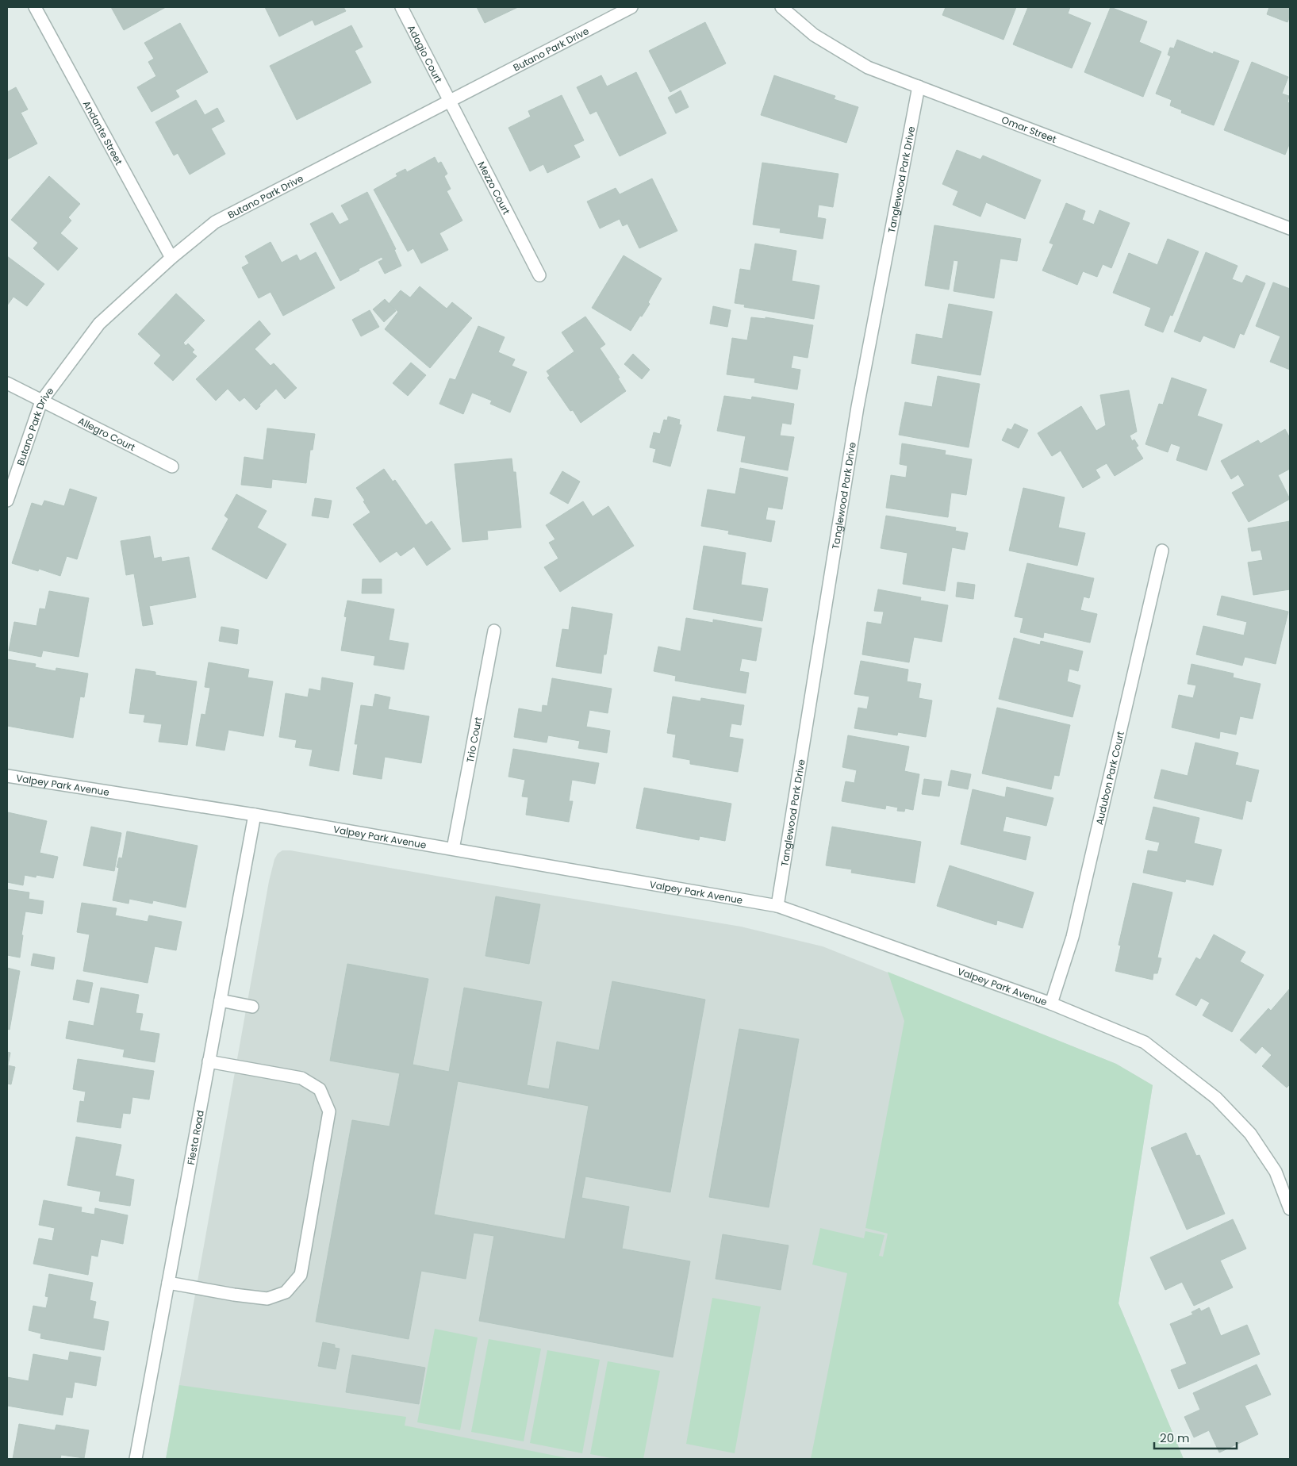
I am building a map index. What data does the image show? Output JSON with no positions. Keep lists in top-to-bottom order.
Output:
{
  "streets": {
    "street": [
      "Butano Park Drive",
      "Adagio Court",
      "Omar Street",
      "Andante Street",
      "Tanglewood Park Drive",
      "Mezzo Court",
      "Allegro Court",
      "Trio Court",
      "Audubon Park Court",
      "Valpey Park Avenue",
      "Fiesta Road"
    ]
  },
  "crossings": [
    ["Butano Park Drive", "Adagio Court"],
    ["Butano Park Drive", "Andante Street"],
    ["Butano Park Drive", "Mezzo Court"],
    ["Butano Park Drive", "Allegro Court"],
    ["Adagio Court", "Mezzo Court"],
    ["Omar Street", "Tanglewood Park Drive"],
    ["Tanglewood Park Drive", "Valpey Park Avenue"],
    ["Trio Court", "Valpey Park Avenue"],
    ["Audubon Park Court", "Valpey Park Avenue"],
    ["Valpey Park Avenue", "Fiesta Road"]
  ],
  "scale_bar": "20 m"
}
